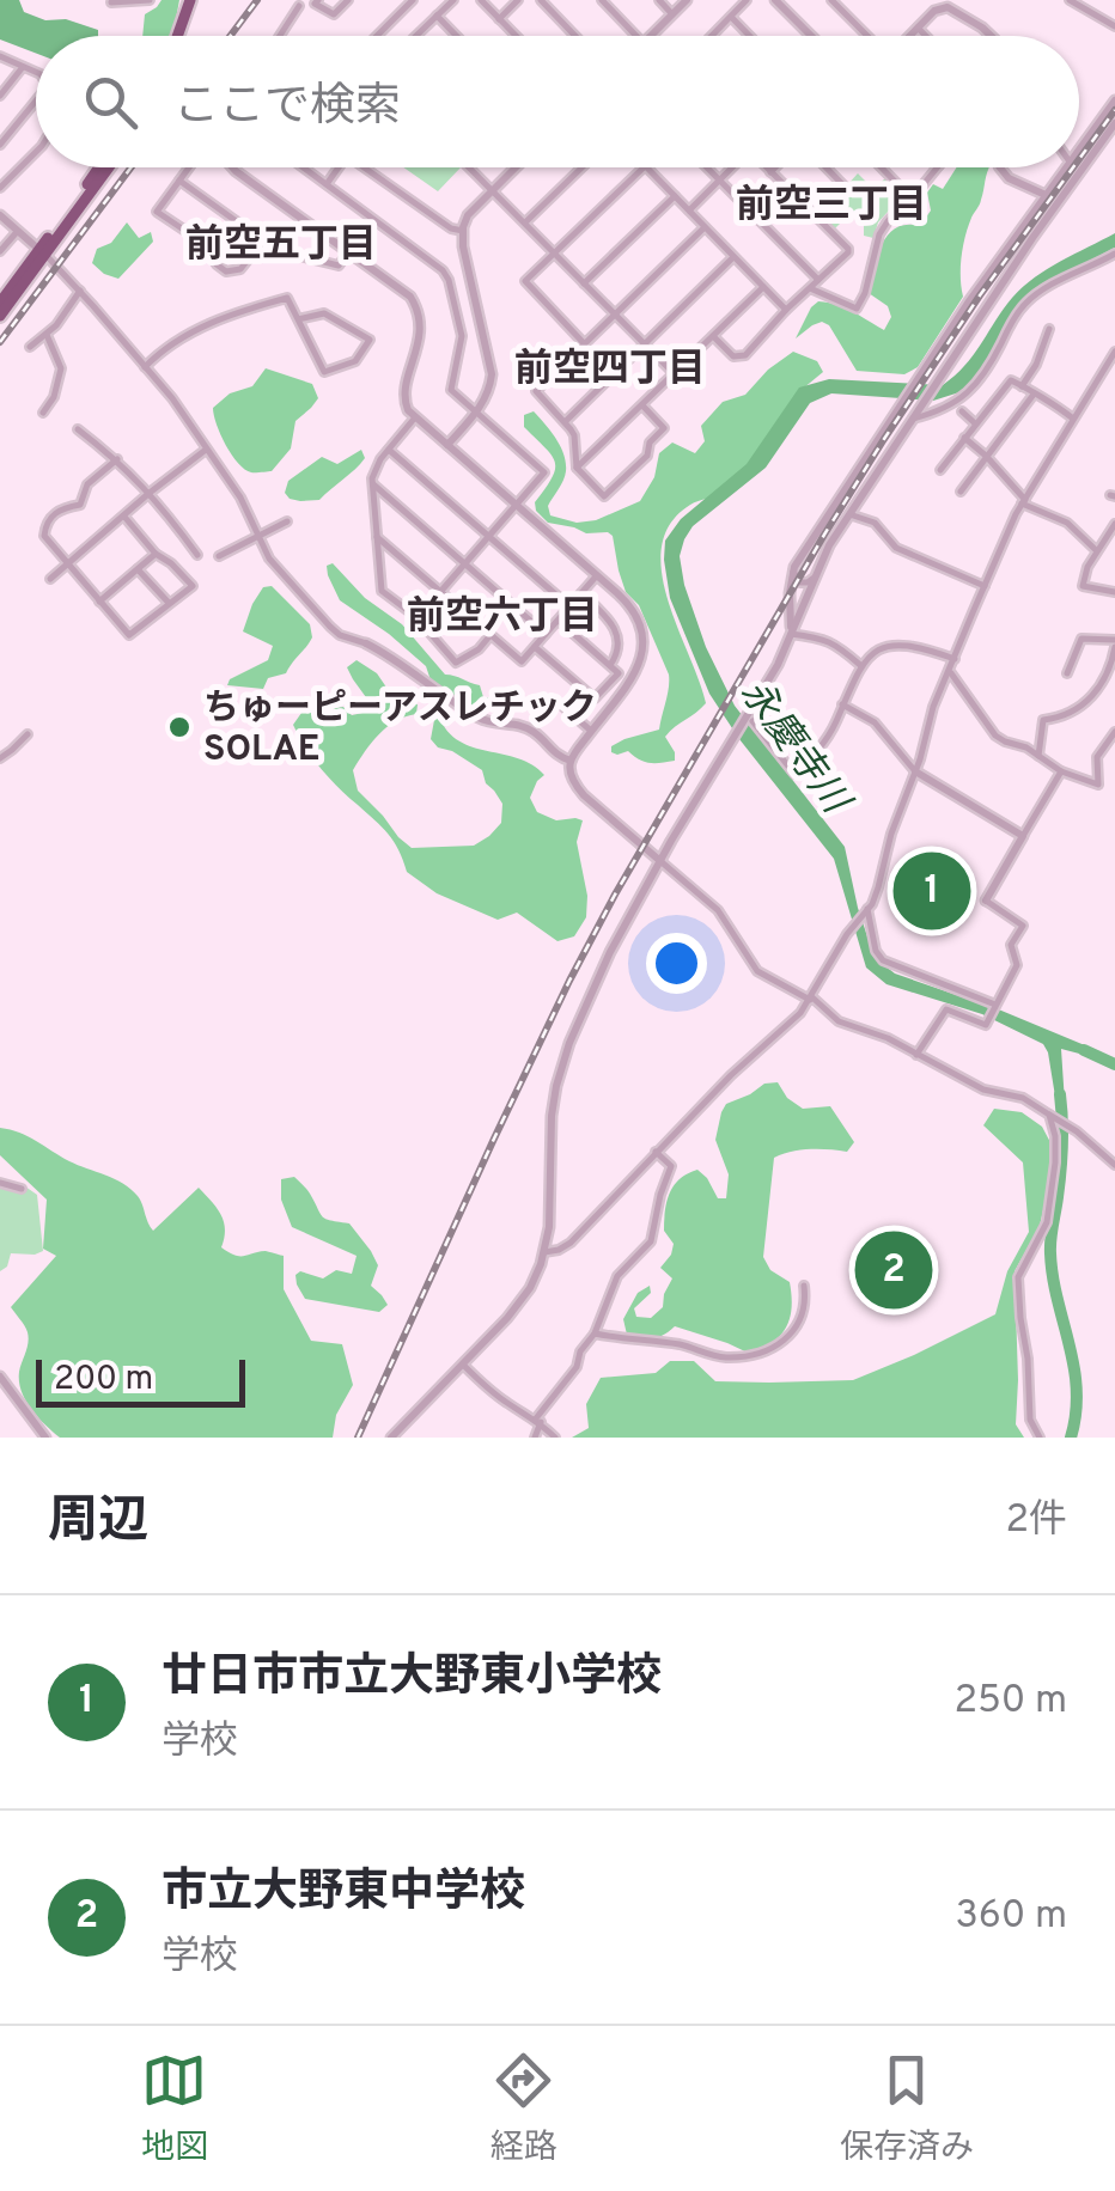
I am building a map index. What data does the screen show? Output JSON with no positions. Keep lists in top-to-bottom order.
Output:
{
  "districts": [
    "前空三丁目",
    "前空五丁目",
    "前空四丁目",
    "前空六丁目"
  ],
  "water": ["永慶寺川"],
  "places": ["ちゅーピーアスレチック SOLAE"],
  "scale_bar": "200 m",
  "page": {
    "search": "ここで検索",
    "pins": ["1", "2"],
    "scale": "200 m",
    "heading": ["周辺", "2件"],
    "list": [
      {
        "mark": "1",
        "name": "廿日市市立大野東小学校",
        "note": "学校",
        "value": "250 m"
      },
      {
        "mark": "2",
        "name": "市立大野東中学校",
        "note": "学校",
        "value": "360 m"
      }
    ],
    "nav": ["地図", "経路", "保存済み"]
  }
}
